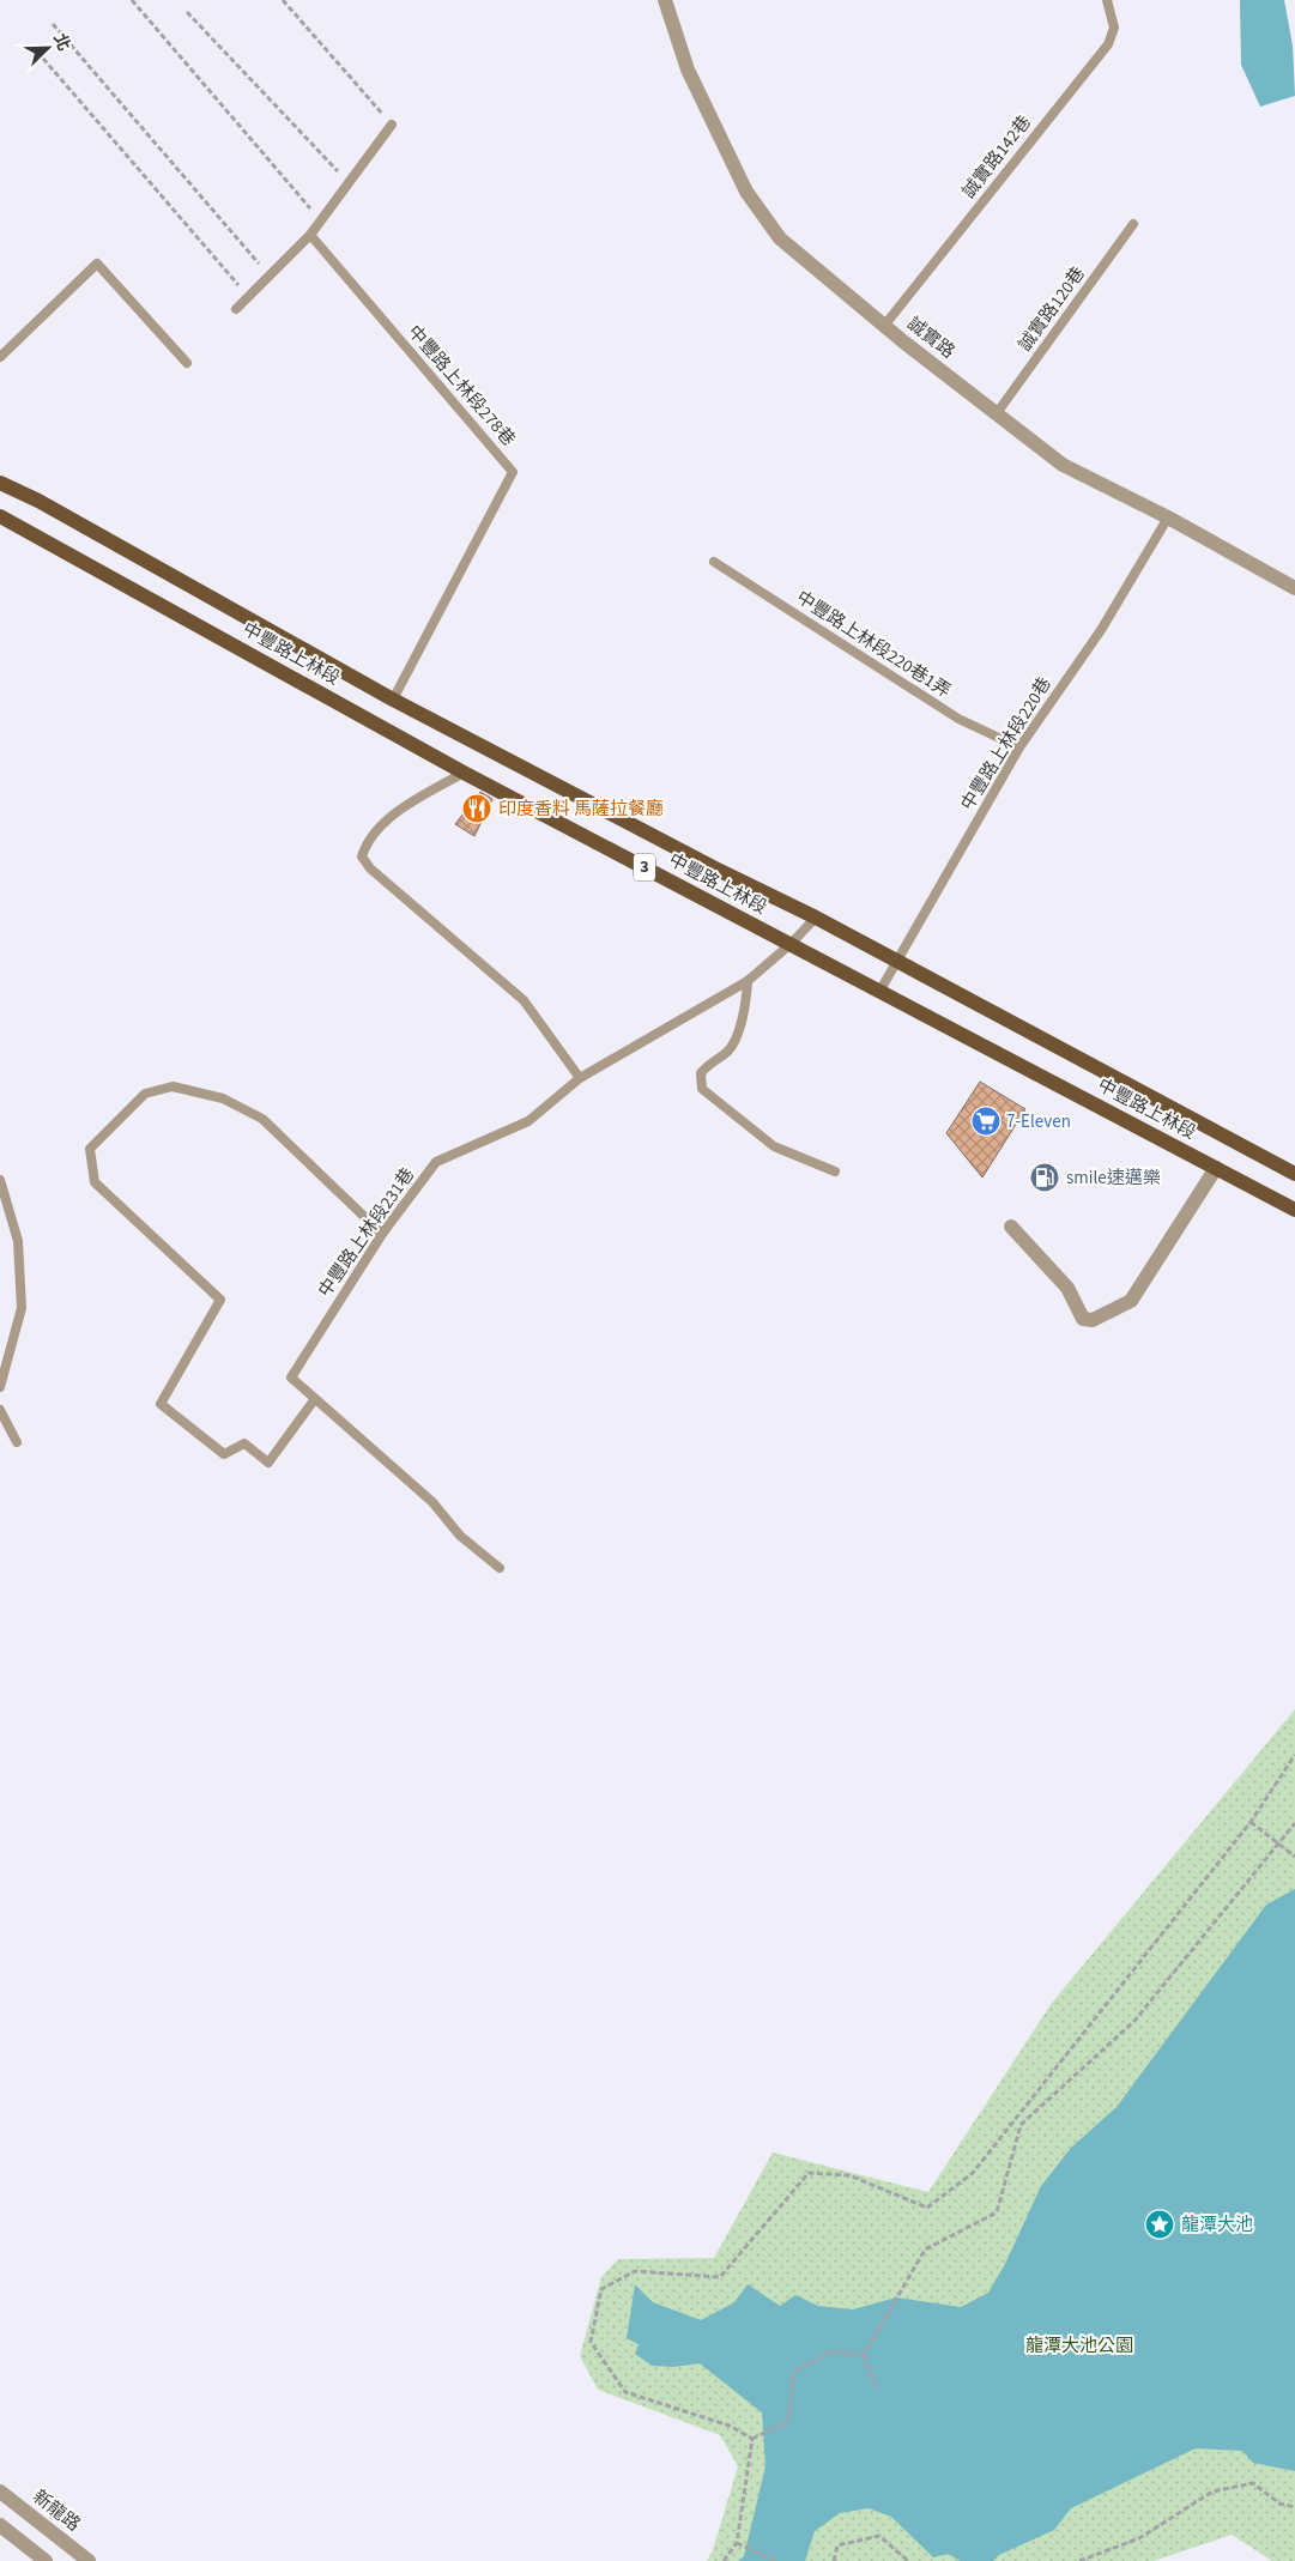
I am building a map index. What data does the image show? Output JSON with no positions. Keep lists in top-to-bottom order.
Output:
{
  "streets": {
    "main road": ["中豐路上林段", "3"],
    "street": ["誠實路", "新龍路"],
    "lane": [
      "誠實路142巷",
      "誠實路120巷",
      "中豐路上林段278巷",
      "中豐路上林段220巷1弄",
      "中豐路上林段220巷",
      "中豐路上林段231巷"
    ]
  },
  "crossings": [
    ["誠實路142巷", "誠實路"],
    ["誠實路120巷", "誠實路"],
    ["誠實路", "中豐路上林段220巷"],
    ["中豐路上林段278巷", "中豐路上林段"],
    ["中豐路上林段220巷1弄", "中豐路上林段220巷"],
    ["中豐路上林段", "中豐路上林段220巷"],
    ["中豐路上林段", "中豐路上林段231巷"]
  ],
  "parks": ["龍潭大池公園"],
  "places": {
    "restaurant": ["印度香料 馬薩拉餐廳"],
    "supermarket": ["7-Eleven"],
    "fuel station": ["smile速邁樂"],
    "place": ["龍潭大池"]
  },
  "north": "top right"
}
